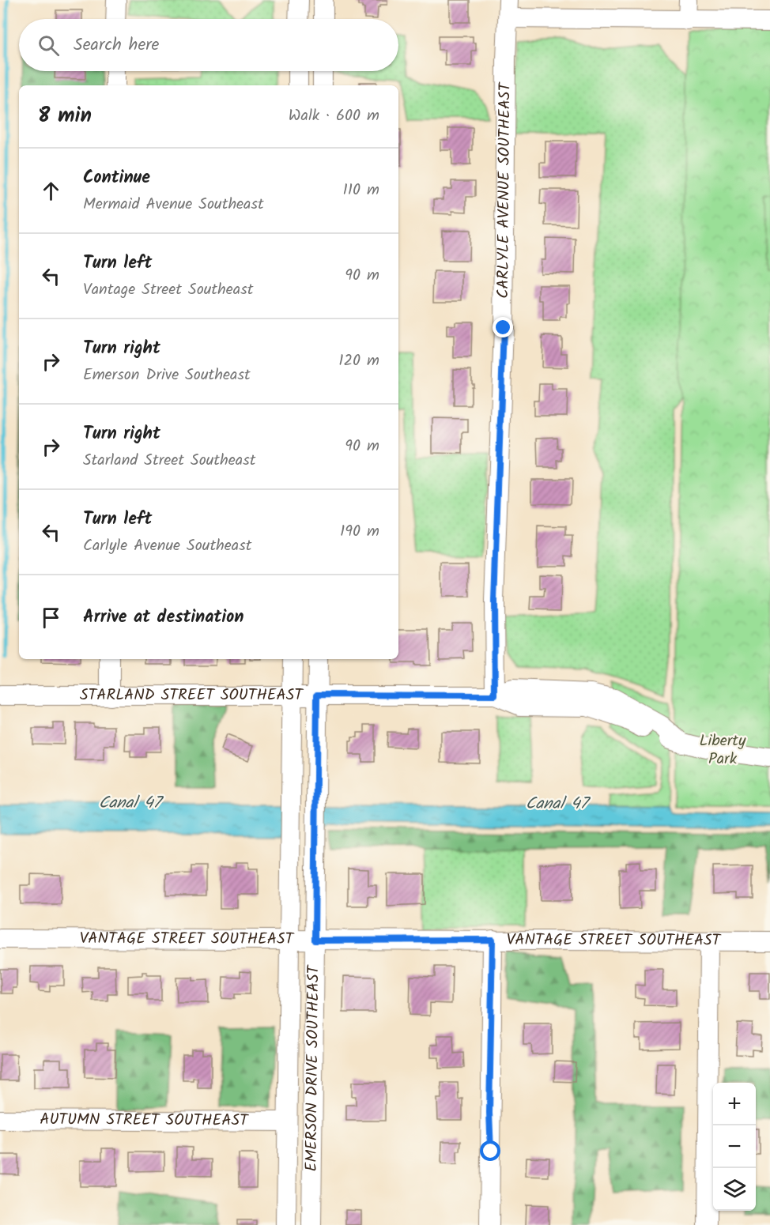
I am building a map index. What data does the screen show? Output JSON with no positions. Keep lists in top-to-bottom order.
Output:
{
  "streets": {
    "street": [
      "CARLYLE AVENUE SOUTHEAST",
      "STARLAND STREET SOUTHEAST",
      "VANTAGE STREET SOUTHEAST",
      "EMERSON DRIVE SOUTHEAST",
      "AUTUMN STREET SOUTHEAST"
    ]
  },
  "crossings": [
    ["CARLYLE AVENUE SOUTHEAST", "STARLAND STREET SOUTHEAST"],
    ["STARLAND STREET SOUTHEAST", "EMERSON DRIVE SOUTHEAST"],
    ["VANTAGE STREET SOUTHEAST", "EMERSON DRIVE SOUTHEAST"],
    ["EMERSON DRIVE SOUTHEAST", "AUTUMN STREET SOUTHEAST"]
  ],
  "water": ["Canal 47"],
  "parks": ["Liberty Park"],
  "page": {
    "search": "Search here",
    "heading": ["8 min", "Walk · 600 m"],
    "list": [
      ["Continue", "Mermaid Avenue Southeast", "110 m"],
      ["Turn left", "Vantage Street Southeast", "90 m"],
      ["Turn right", "Emerson Drive Southeast", "120 m"],
      ["Turn right", "Starland Street Southeast", "90 m"],
      ["Turn left", "Carlyle Avenue Southeast", "190 m"],
      "Arrive at destination"
    ],
    "map_buttons": ["+", "−"]
  }
}
